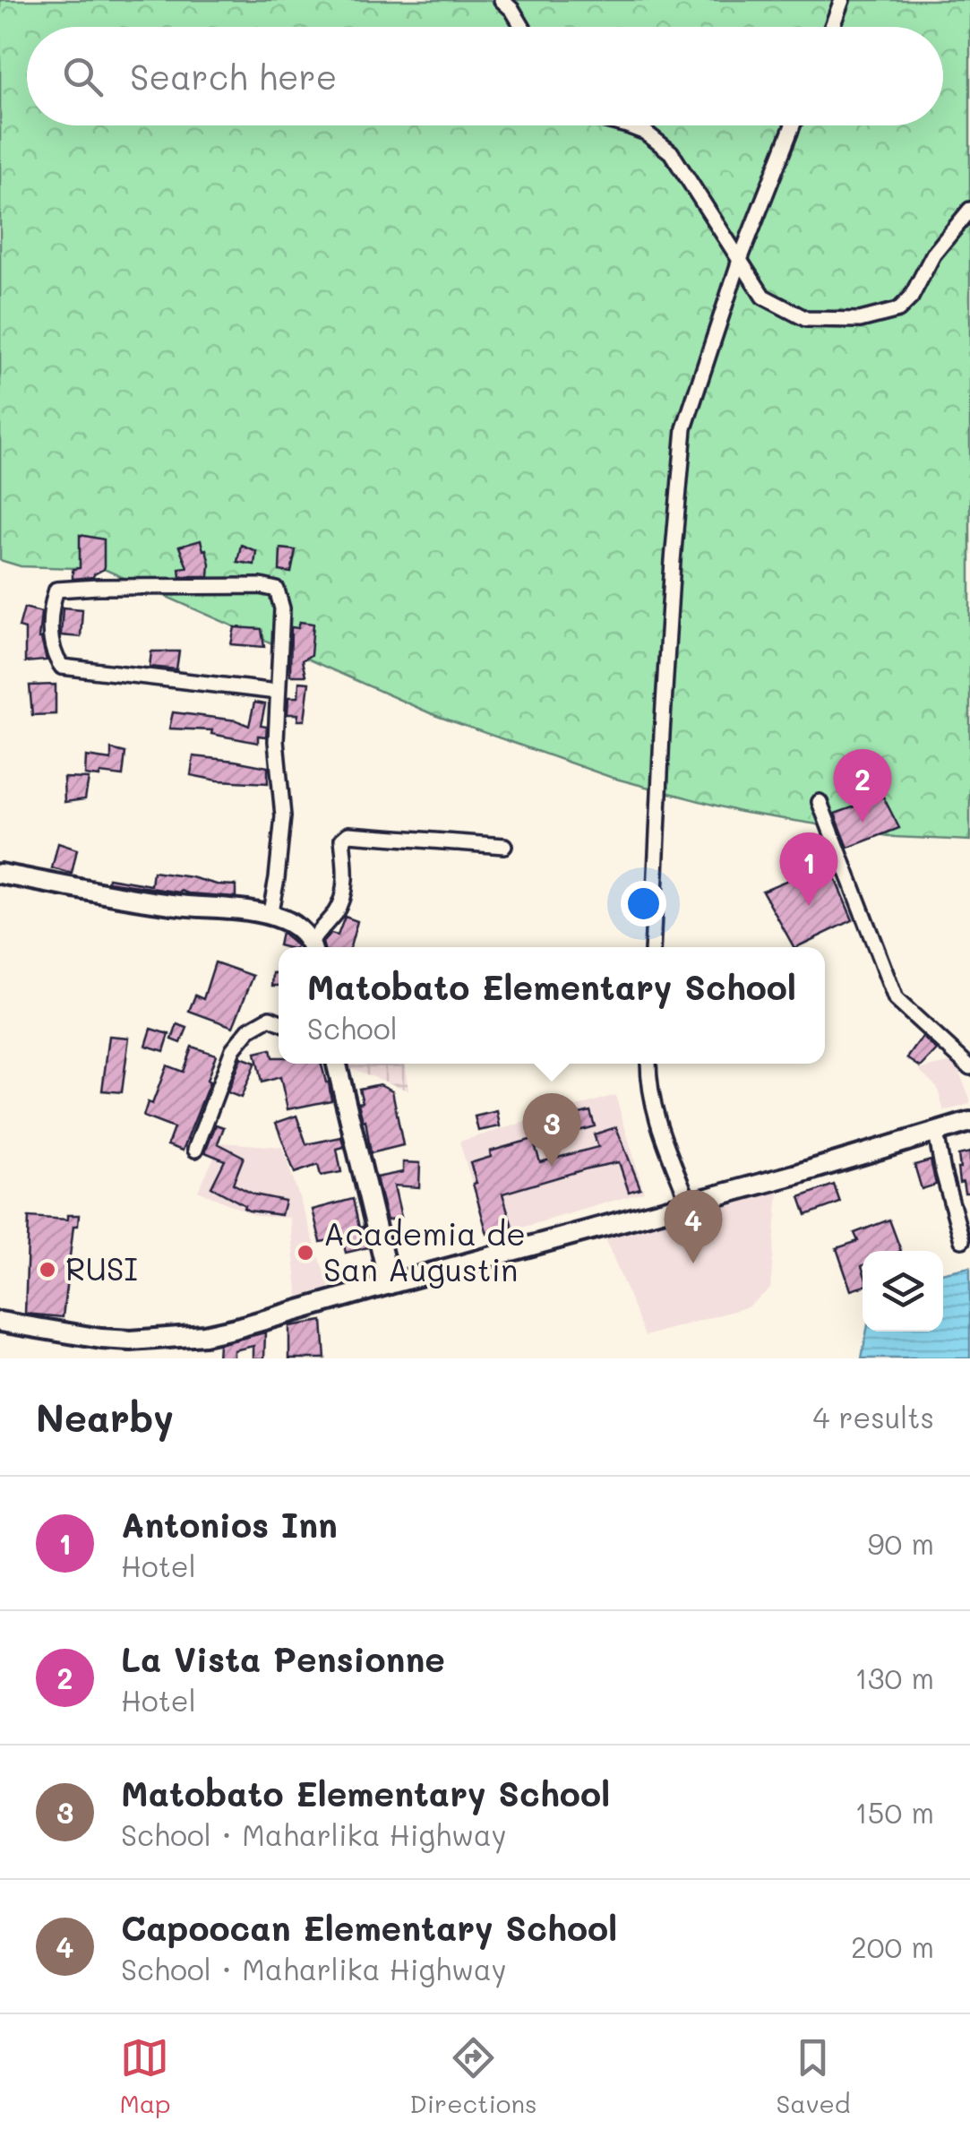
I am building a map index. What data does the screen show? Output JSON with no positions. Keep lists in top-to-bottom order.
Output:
{
  "places": ["Academia de San Augustin", "RUSI"],
  "page": {
    "search": "Search here",
    "pins": [
      "2",
      "1",
      "3",
      "4"
    ],
    "popup": ["Matobato Elementary School", "School"],
    "heading": ["Nearby", "4 results"],
    "list": [
      {
        "mark": "1",
        "name": "Antonios Inn",
        "note": "Hotel",
        "value": "90 m"
      },
      {
        "mark": "2",
        "name": "La Vista Pensionne",
        "note": "Hotel",
        "value": "130 m"
      },
      {
        "mark": "3",
        "name": "Matobato Elementary School",
        "note": "School · Maharlika Highway",
        "value": "150 m"
      },
      {
        "mark": "4",
        "name": "Capoocan Elementary School",
        "note": "School · Maharlika Highway",
        "value": "200 m"
      }
    ],
    "nav": ["Map", "Directions", "Saved"]
  }
}
